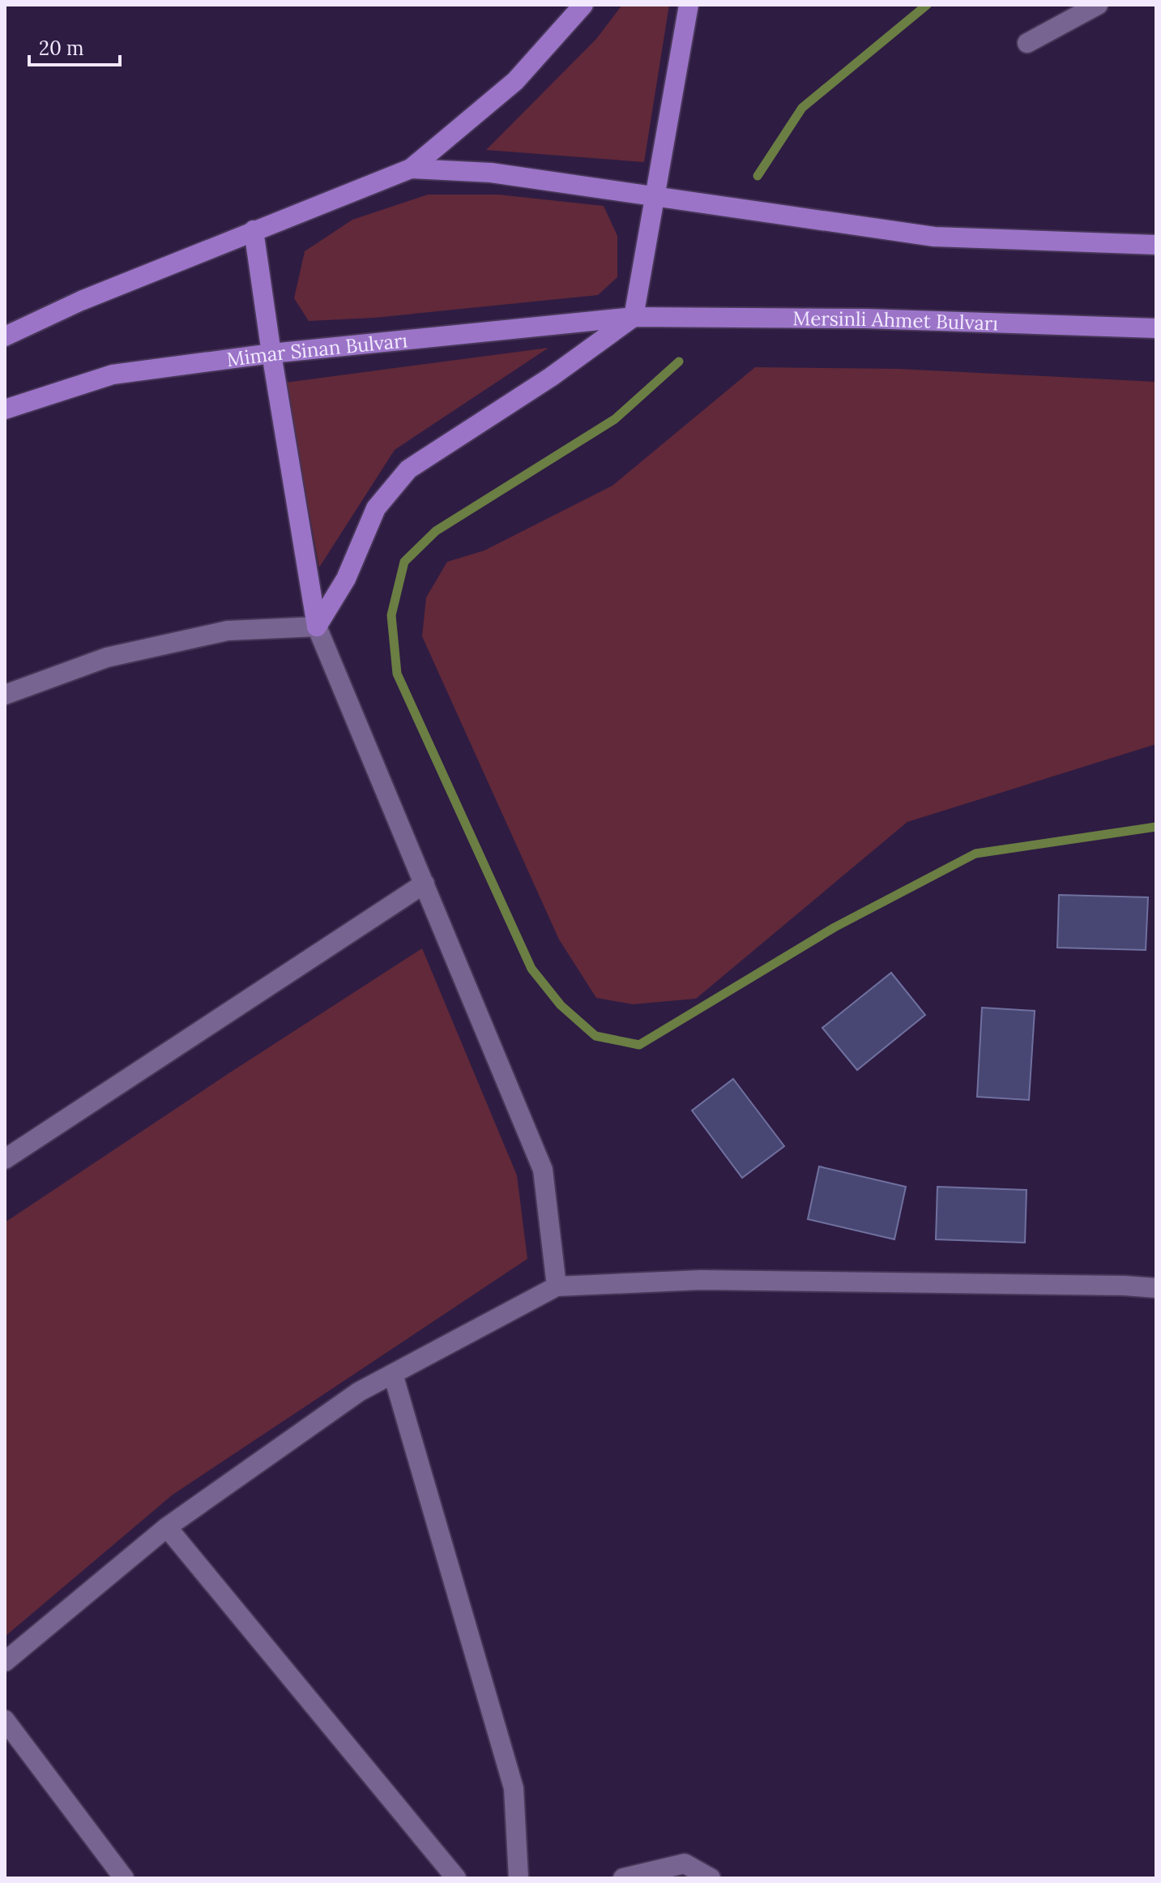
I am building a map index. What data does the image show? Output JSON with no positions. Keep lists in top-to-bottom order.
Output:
{
  "streets": {
    "main road": ["Mersinli Ahmet Bulvarı", "Mimar Sinan Bulvarı"]
  },
  "crossings": [
    ["Mersinli Ahmet Bulvarı", "Mimar Sinan Bulvarı"]
  ],
  "scale_bar": "20 m"
}
